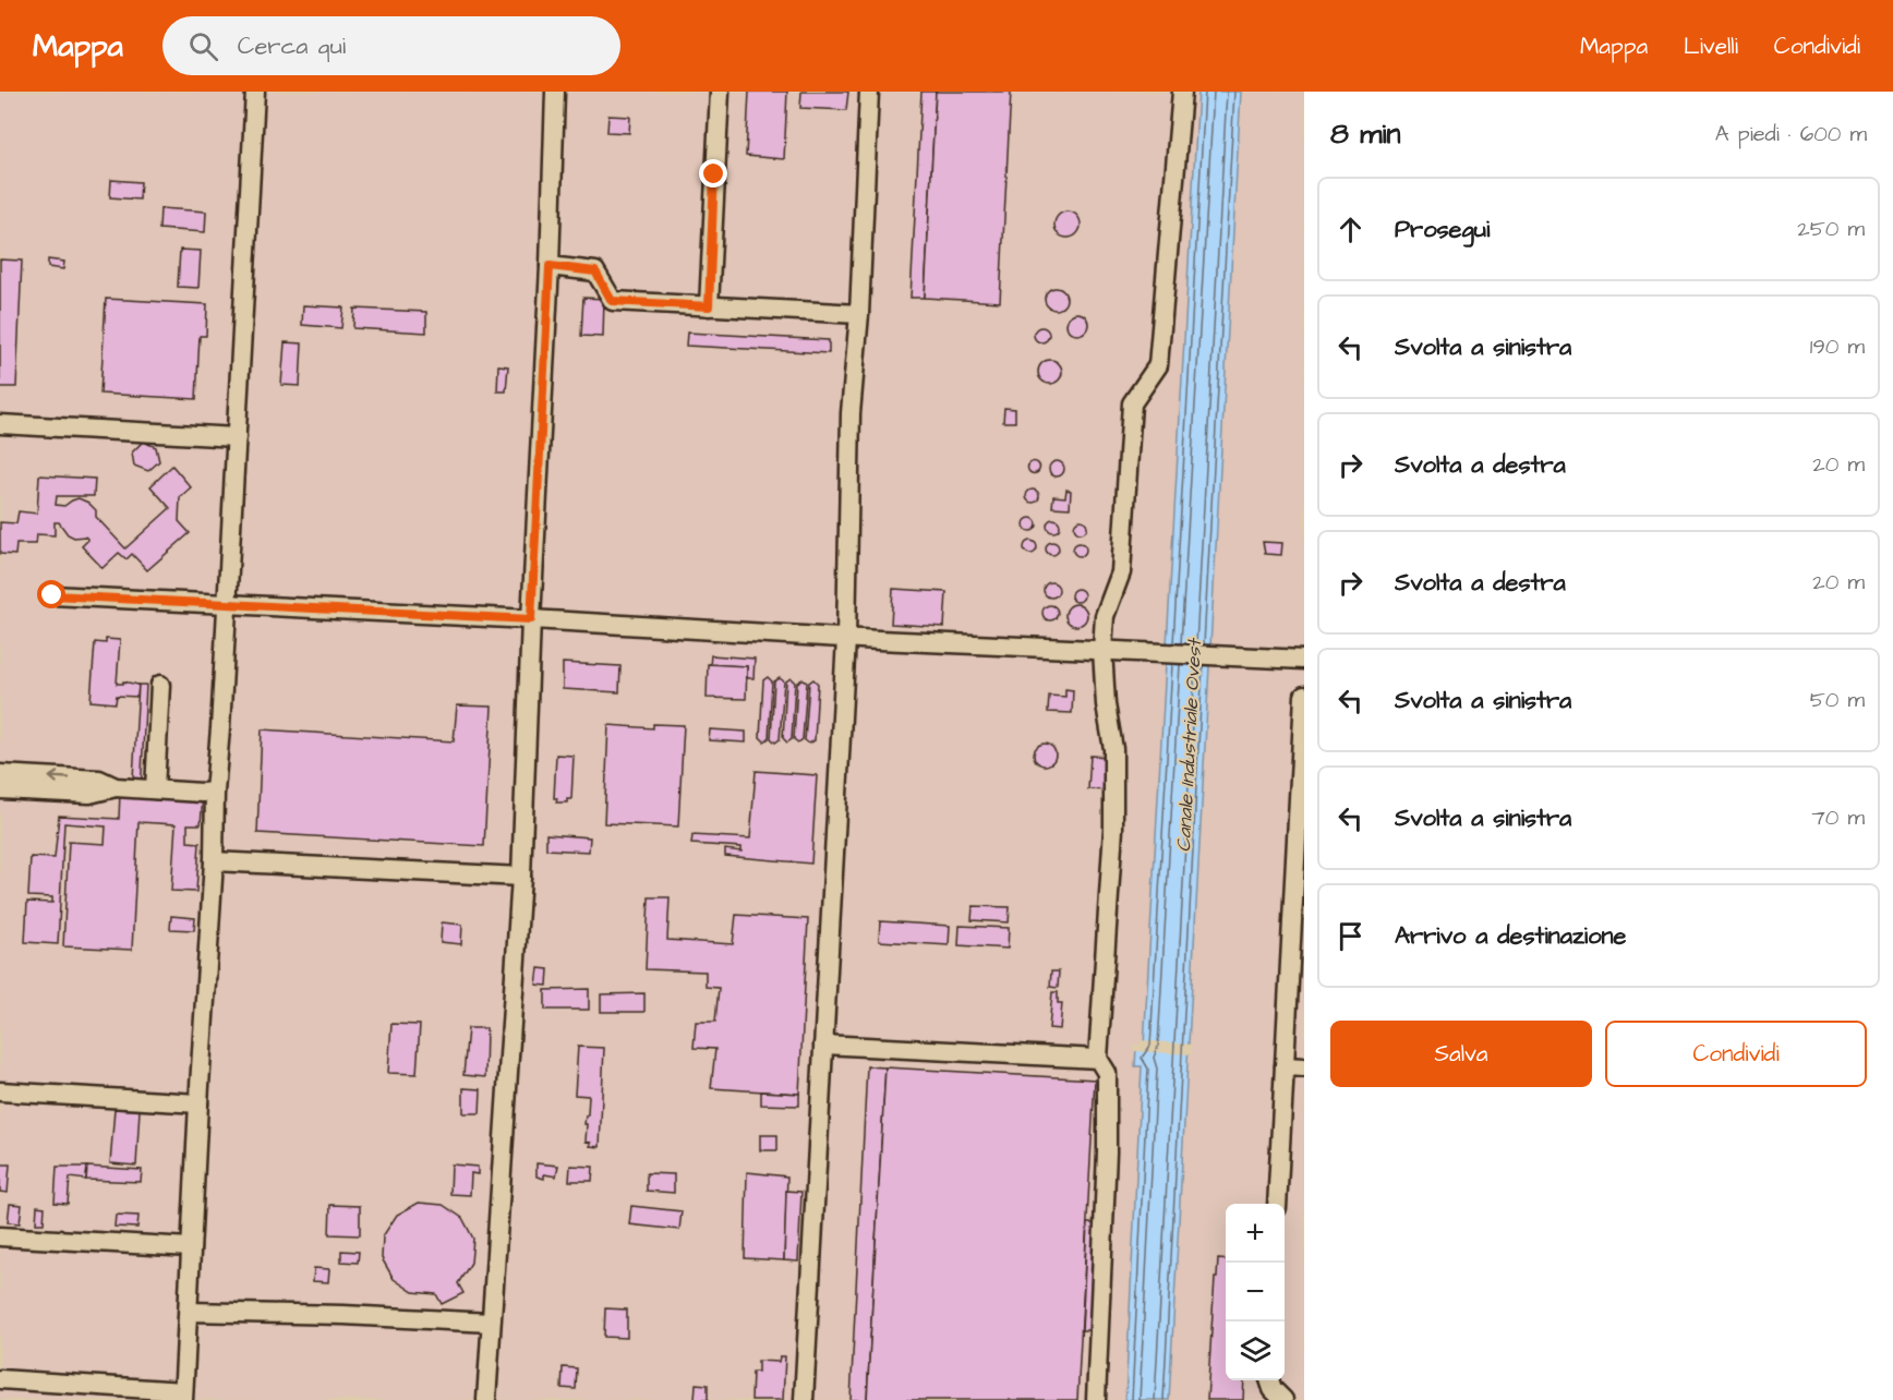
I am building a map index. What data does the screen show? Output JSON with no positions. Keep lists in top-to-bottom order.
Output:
{
  "water": ["Canale Industriale Ovest"],
  "page": {
    "header": "Mappa",
    "search": "Cerca qui",
    "nav": ["Mappa", "Livelli", "Condividi"],
    "heading": ["8 min", "A piedi · 600 m"],
    "list": [
      ["Prosegui", "250 m"],
      ["Svolta a sinistra", "190 m"],
      ["Svolta a destra", "20 m"],
      ["Svolta a destra", "20 m"],
      ["Svolta a sinistra", "50 m"],
      ["Svolta a sinistra", "70 m"],
      "Arrivo a destinazione"
    ],
    "buttons": ["Salva", "Condividi"],
    "map_buttons": ["+", "−"]
  }
}
